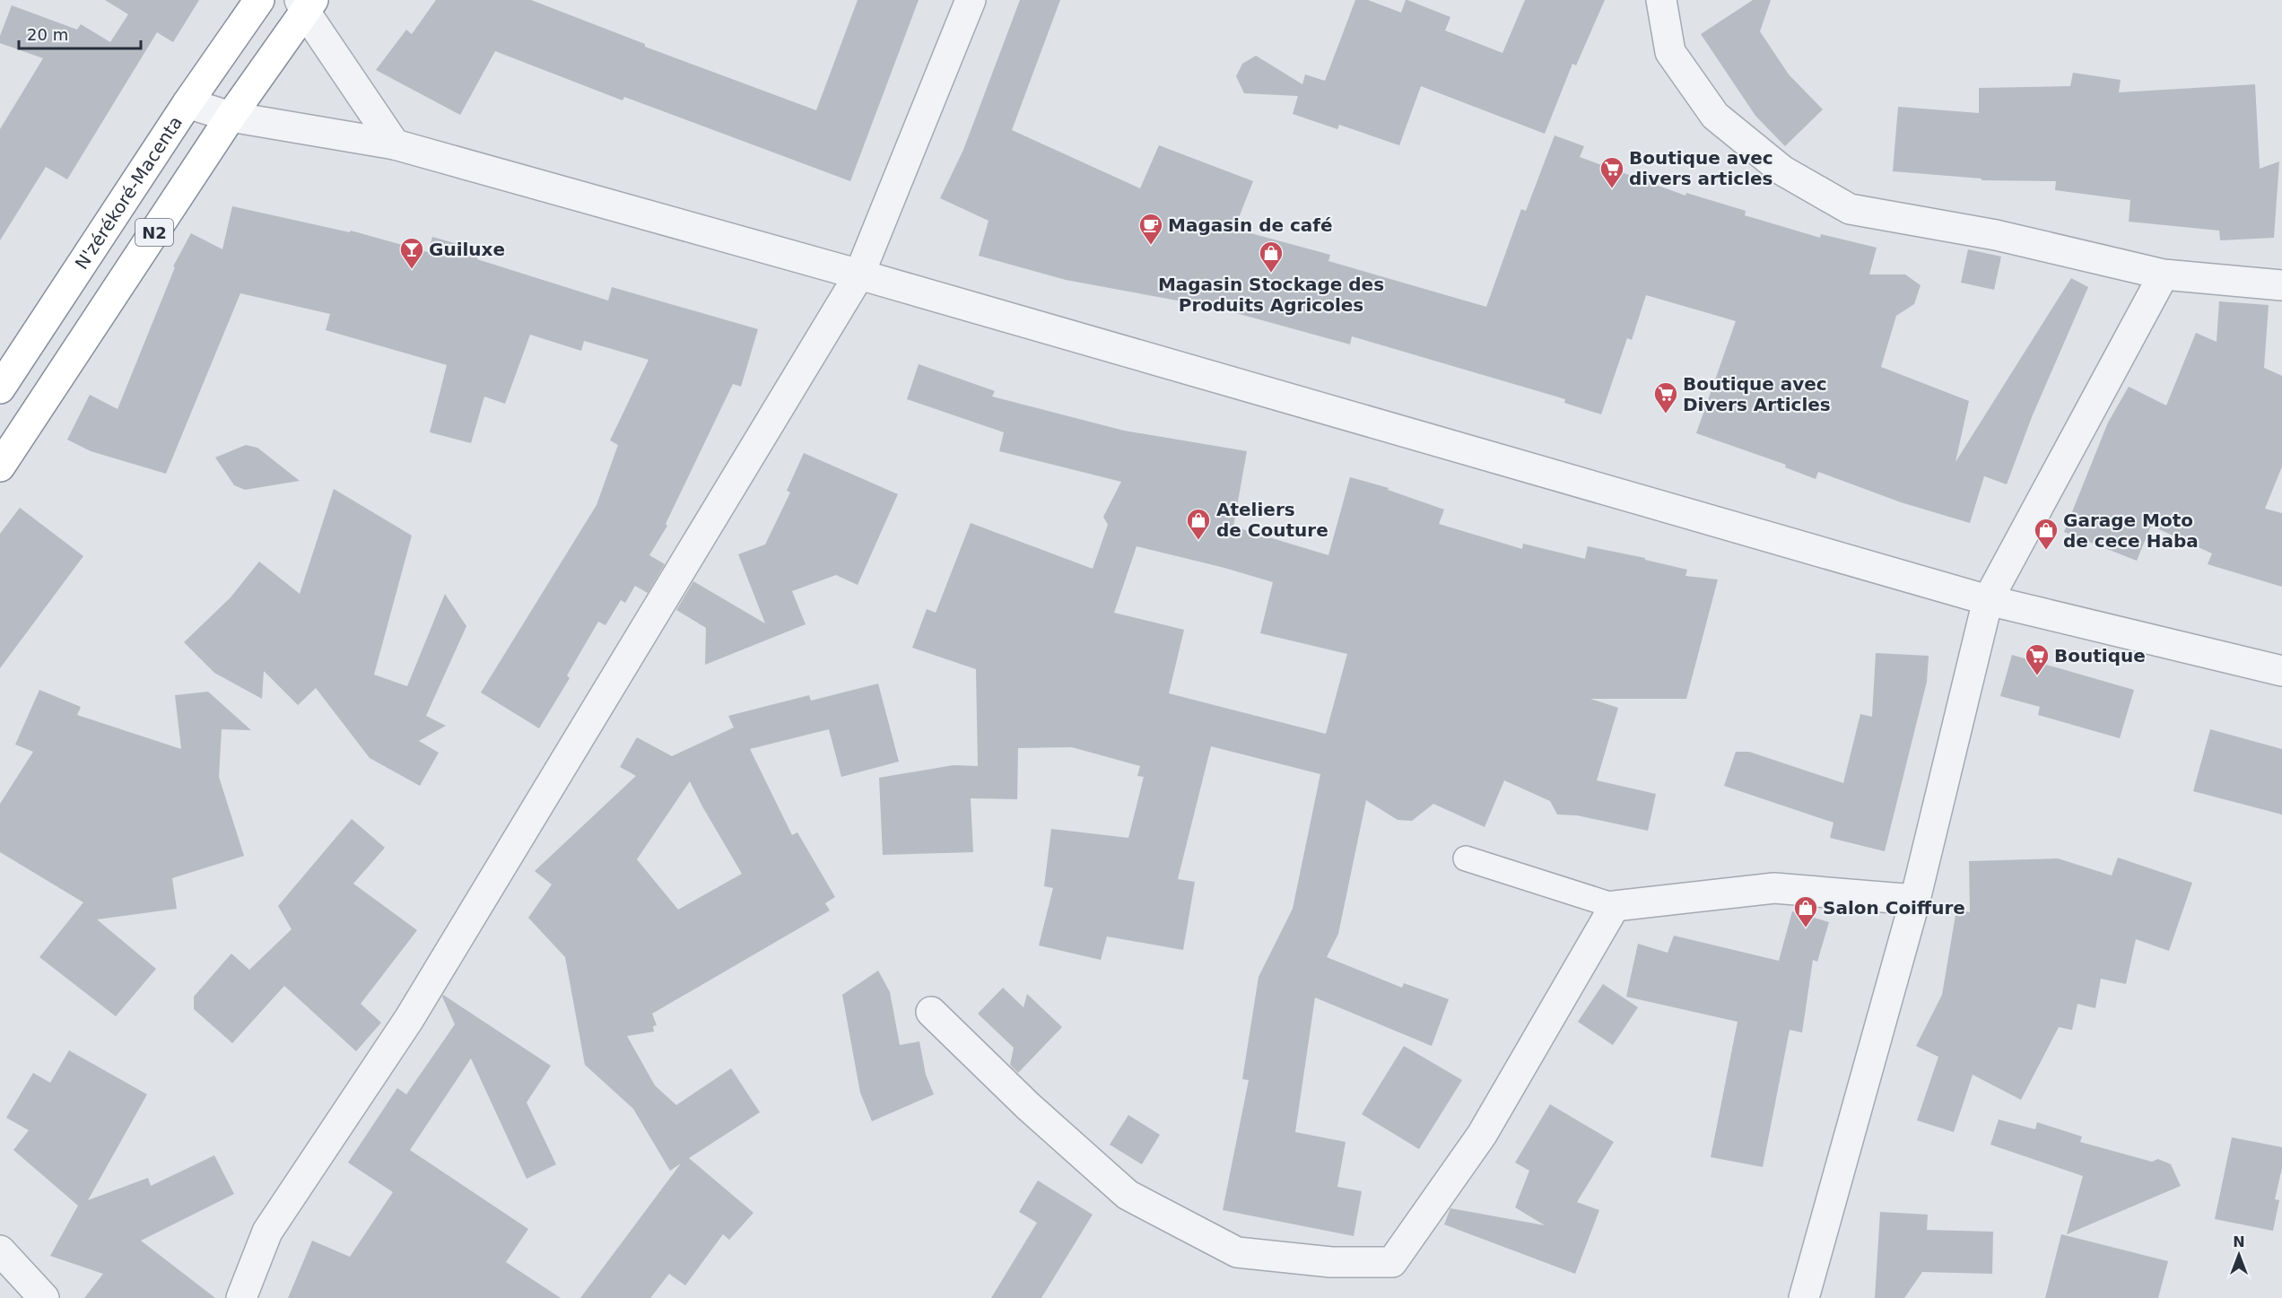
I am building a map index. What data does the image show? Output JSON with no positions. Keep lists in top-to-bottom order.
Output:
{
  "streets": {
    "highway": ["N'zérékoré-Macenta", "N2"]
  },
  "places": {
    "supermarket": ["Boutique avec divers articles", "Boutique avec Divers Articles", "Boutique"],
    "cafe": ["Magasin de café"],
    "bar": ["Guiluxe"],
    "shop": [
      "Magasin Stockage des Produits Agricoles",
      "Ateliers de Couture",
      "Garage Moto de cece Haba",
      "Salon Coiffure"
    ]
  },
  "scale_bar": "20 m",
  "north": "top"
}
